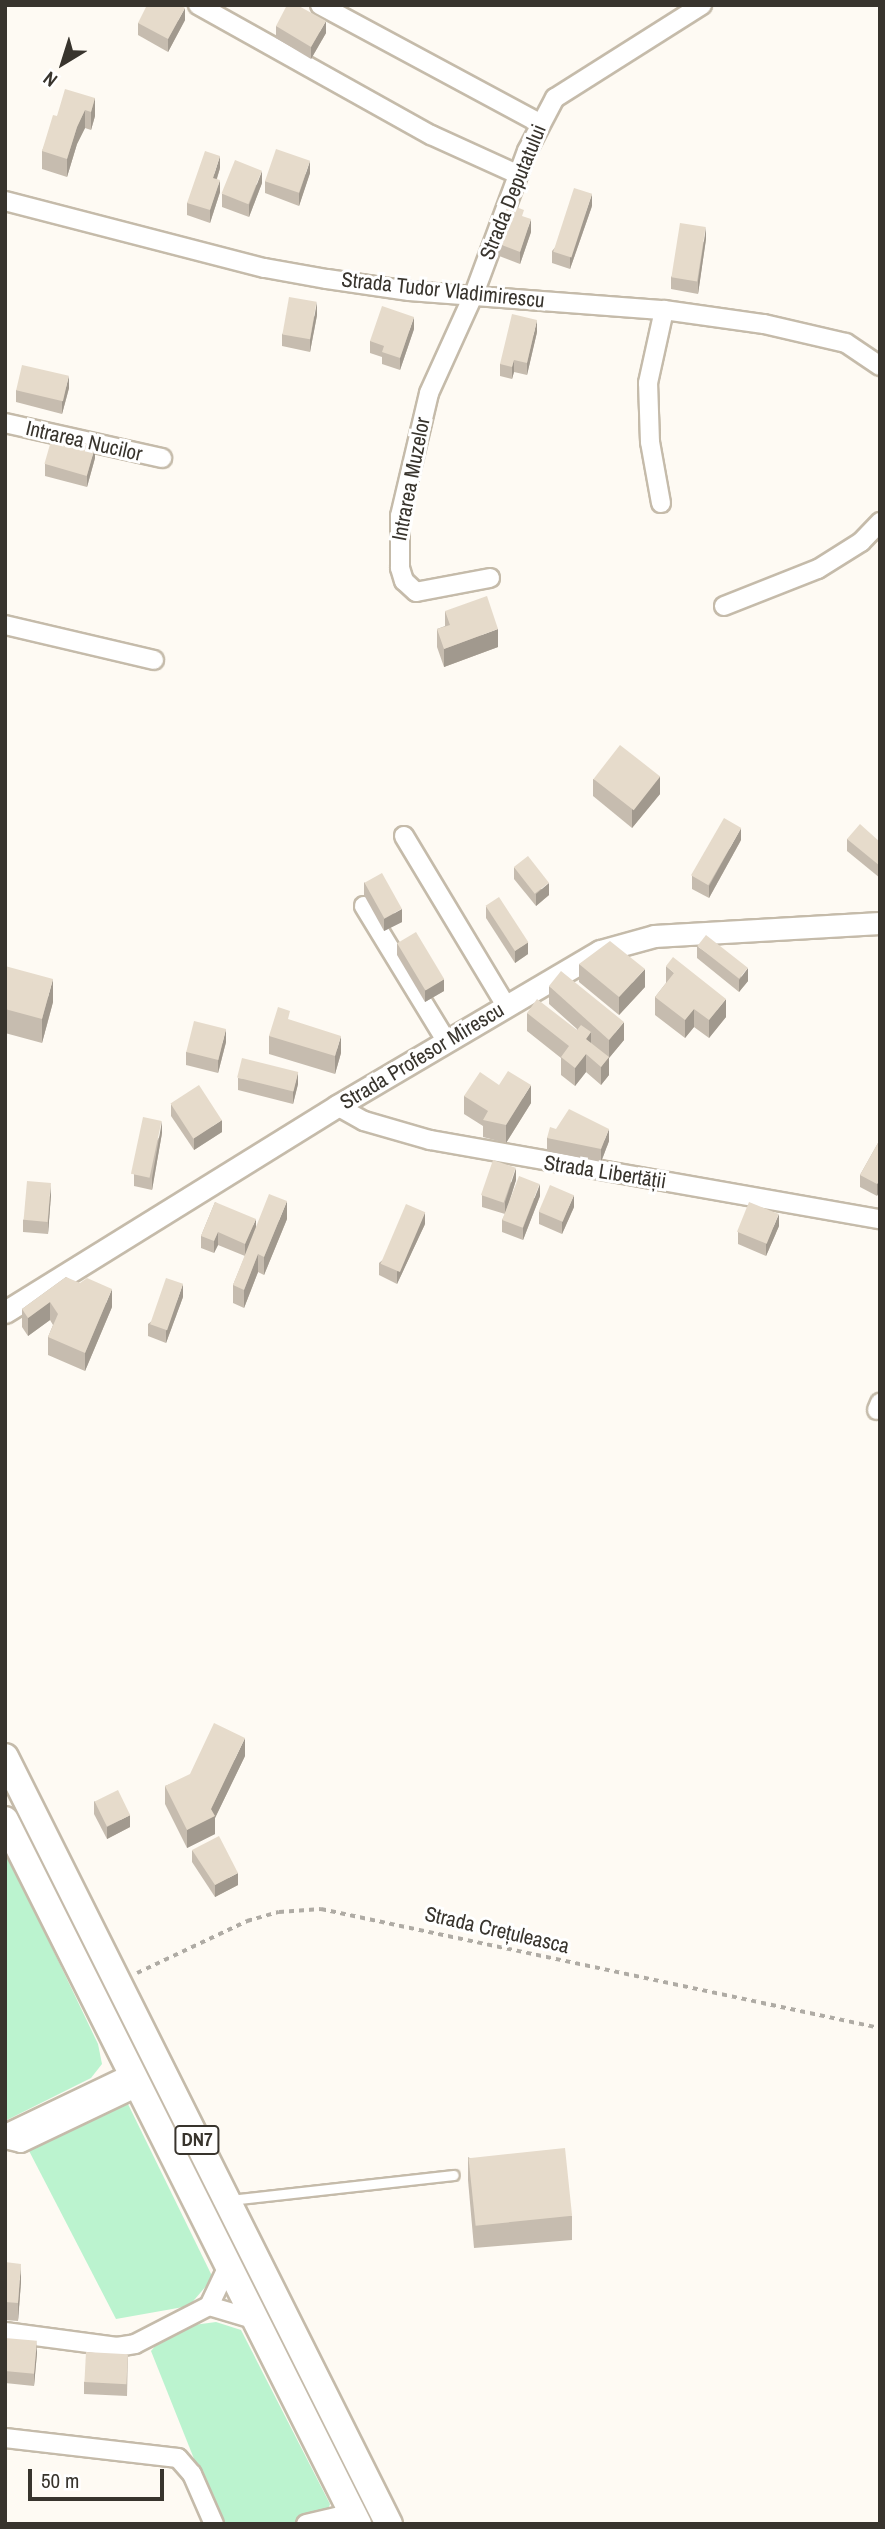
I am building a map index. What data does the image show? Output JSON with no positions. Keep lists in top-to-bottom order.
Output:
{
  "streets": {
    "main road": ["DN7"],
    "street": [
      "Strada Deputatului",
      "Strada Tudor Vladimirescu",
      "Intrarea Nucilor",
      "Intrarea Muzelor",
      "Strada Profesor Mirescu",
      "Strada Libertății"
    ],
    "path": ["Strada Crețuleasca"]
  },
  "crossings": [
    ["Strada Deputatului", "Strada Tudor Vladimirescu"],
    ["Strada Deputatului", "Intrarea Muzelor"],
    ["Strada Tudor Vladimirescu", "Intrarea Muzelor"],
    ["Strada Profesor Mirescu", "Strada Libertății"],
    ["Strada Crețuleasca", "DN7"]
  ],
  "scale_bar": "50 m",
  "north": "bottom left"
}
